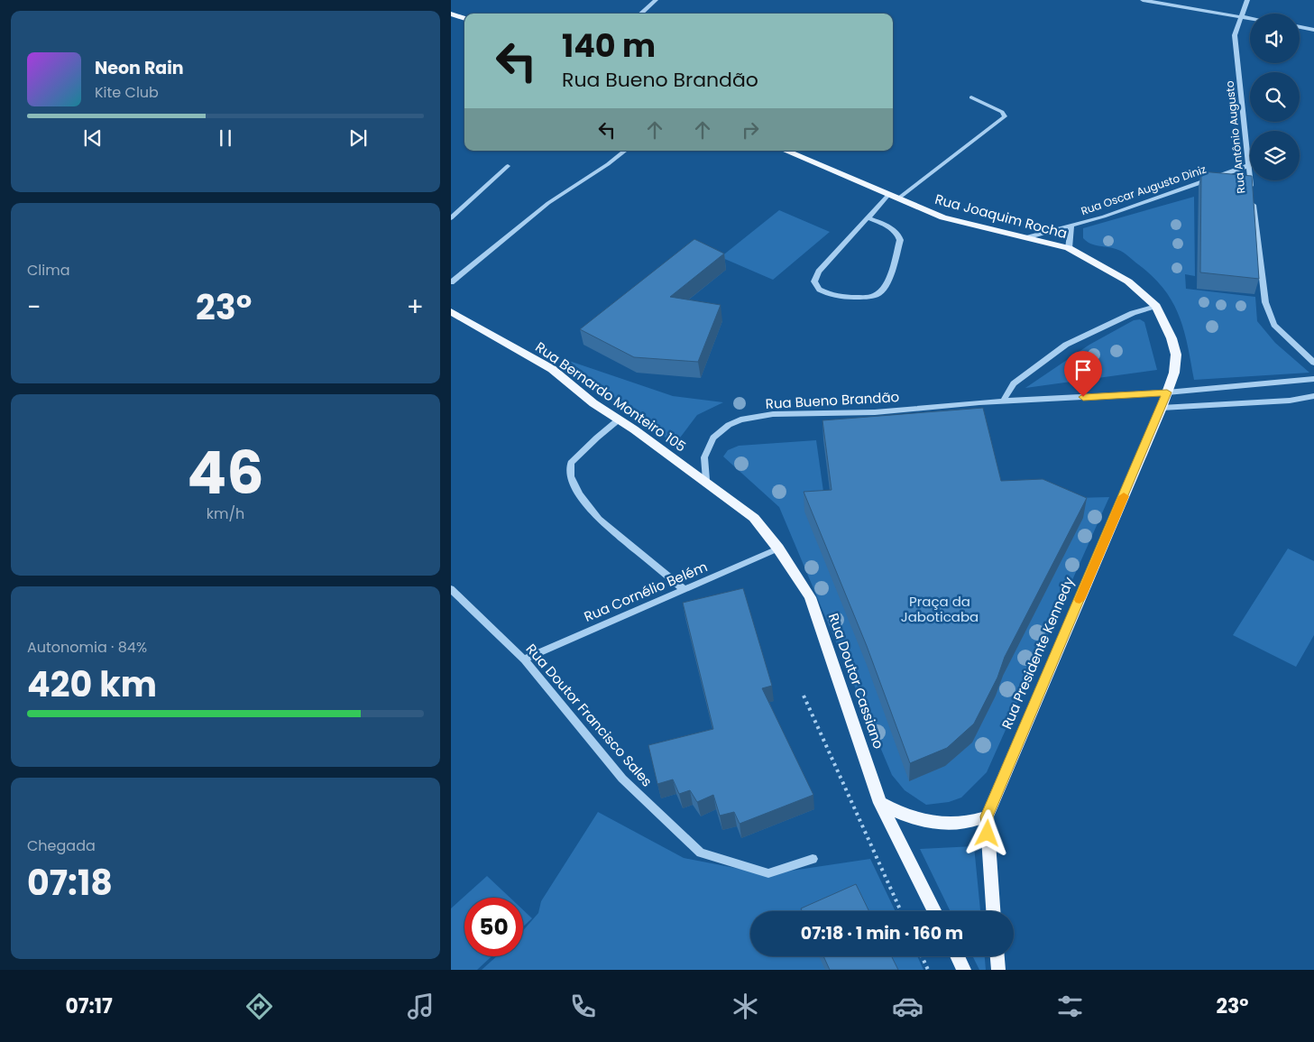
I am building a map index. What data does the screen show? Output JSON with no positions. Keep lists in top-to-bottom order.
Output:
{
  "streets": {
    "main road": [
      "Rua Joaquim Rocha",
      "Rua Bernardo Monteiro 105",
      "Rua Presidente Kennedy",
      "Rua Doutor Cassiano"
    ],
    "street": [
      "Rua Antônio Augusto",
      "Rua Oscar Augusto Diniz",
      "Rua Bueno Brandão",
      "Rua Cornélio Belém",
      "Rua Doutor Francisco Sales"
    ]
  },
  "crossings": [
    ["Rua Antônio Augusto", "Rua Oscar Augusto Diniz"],
    ["Rua Oscar Augusto Diniz", "Rua Joaquim Rocha"],
    ["Rua Joaquim Rocha", "Rua Bueno Brandão"],
    ["Rua Joaquim Rocha", "Rua Presidente Kennedy"],
    ["Rua Bernardo Monteiro 105", "Rua Bueno Brandão"],
    ["Rua Bernardo Monteiro 105", "Rua Doutor Cassiano"],
    ["Rua Bueno Brandão", "Rua Doutor Cassiano"],
    ["Rua Cornélio Belém", "Rua Doutor Cassiano"],
    ["Rua Cornélio Belém", "Rua Doutor Francisco Sales"]
  ],
  "parks": ["Praça da Jaboticaba"],
  "page": {
    "turn": ["140 m", "Rua Bueno Brandão"],
    "song": ["Neon Rain", "Kite Club"],
    "tile": [
      "Clima",
      ["46", "km/h"],
      ["Autonomia · 84%", "420 km"],
      ["Chegada", "07:18"]
    ],
    "heat": ["−", "23°", "+"],
    "limit": "50",
    "trip": "07:18 · 1 min · 160 m",
    "tabs": ["07:17", "23°"]
  }
}
